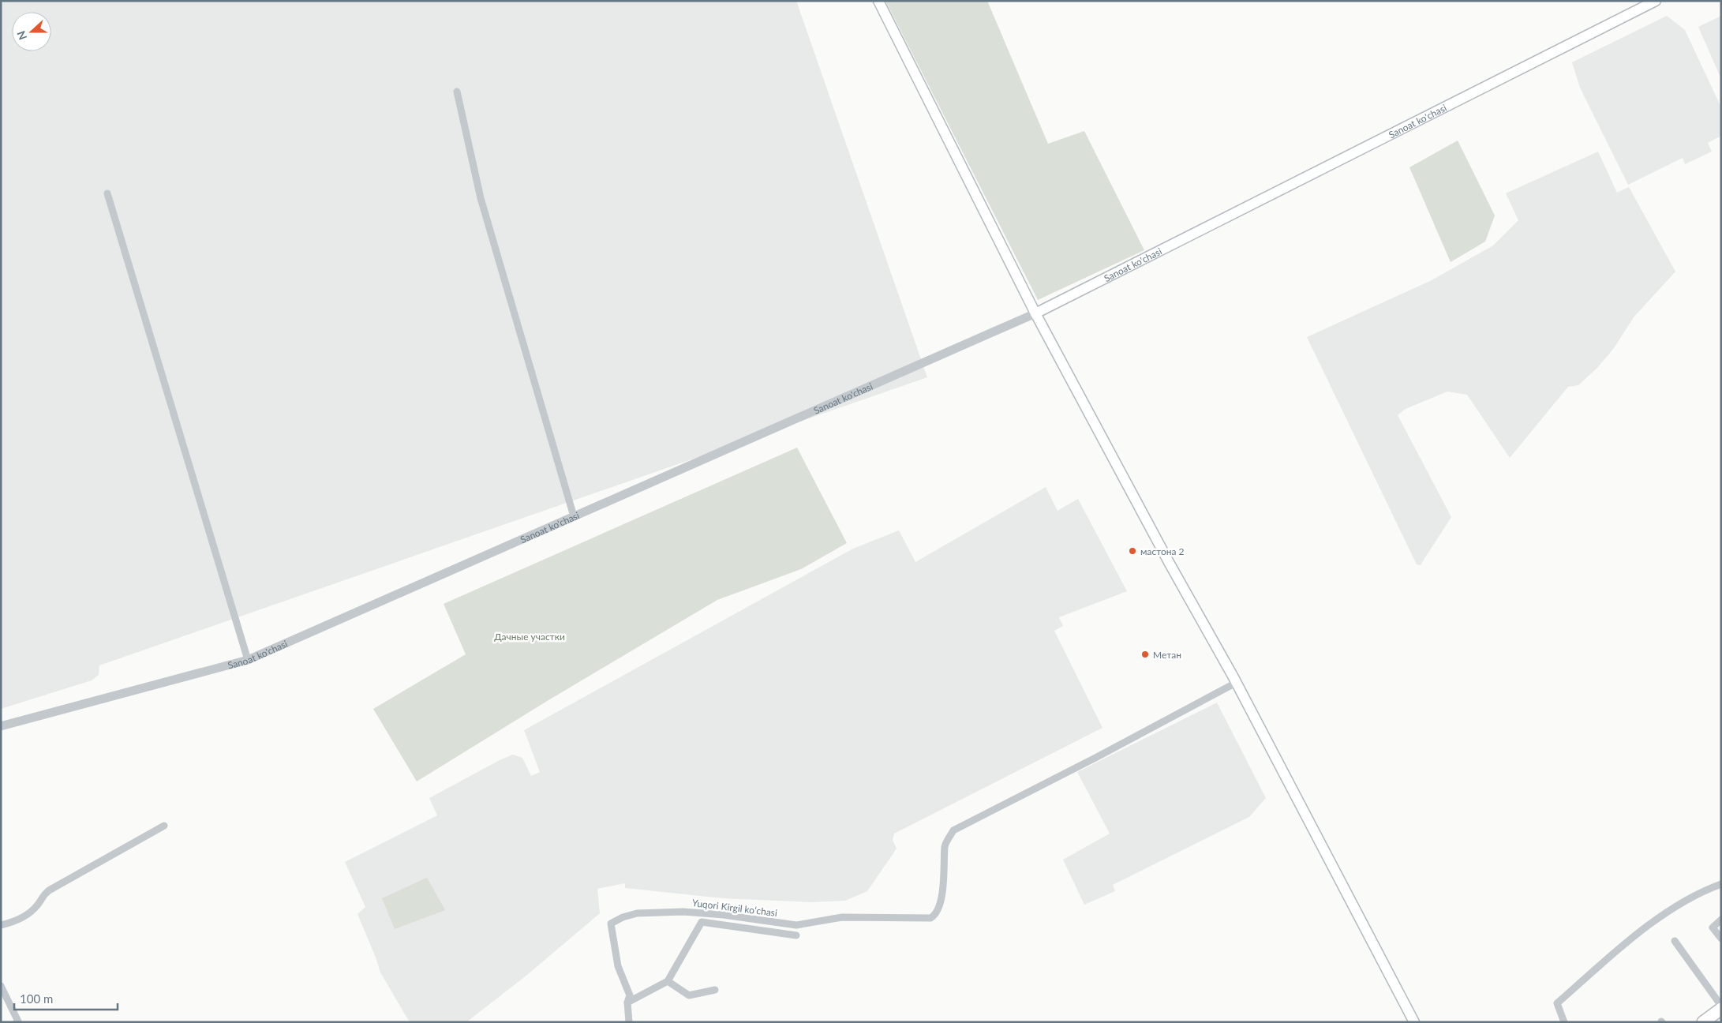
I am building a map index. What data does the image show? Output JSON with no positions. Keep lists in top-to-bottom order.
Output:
{
  "streets": {
    "main road": ["Sanoat ko'chasi"],
    "street": ["Yuqori Kirgil koʻchasi"]
  },
  "parks": ["Дачные участки"],
  "places": ["мастона 2", "Метан"],
  "scale_bar": "100 m",
  "north": "left"
}
